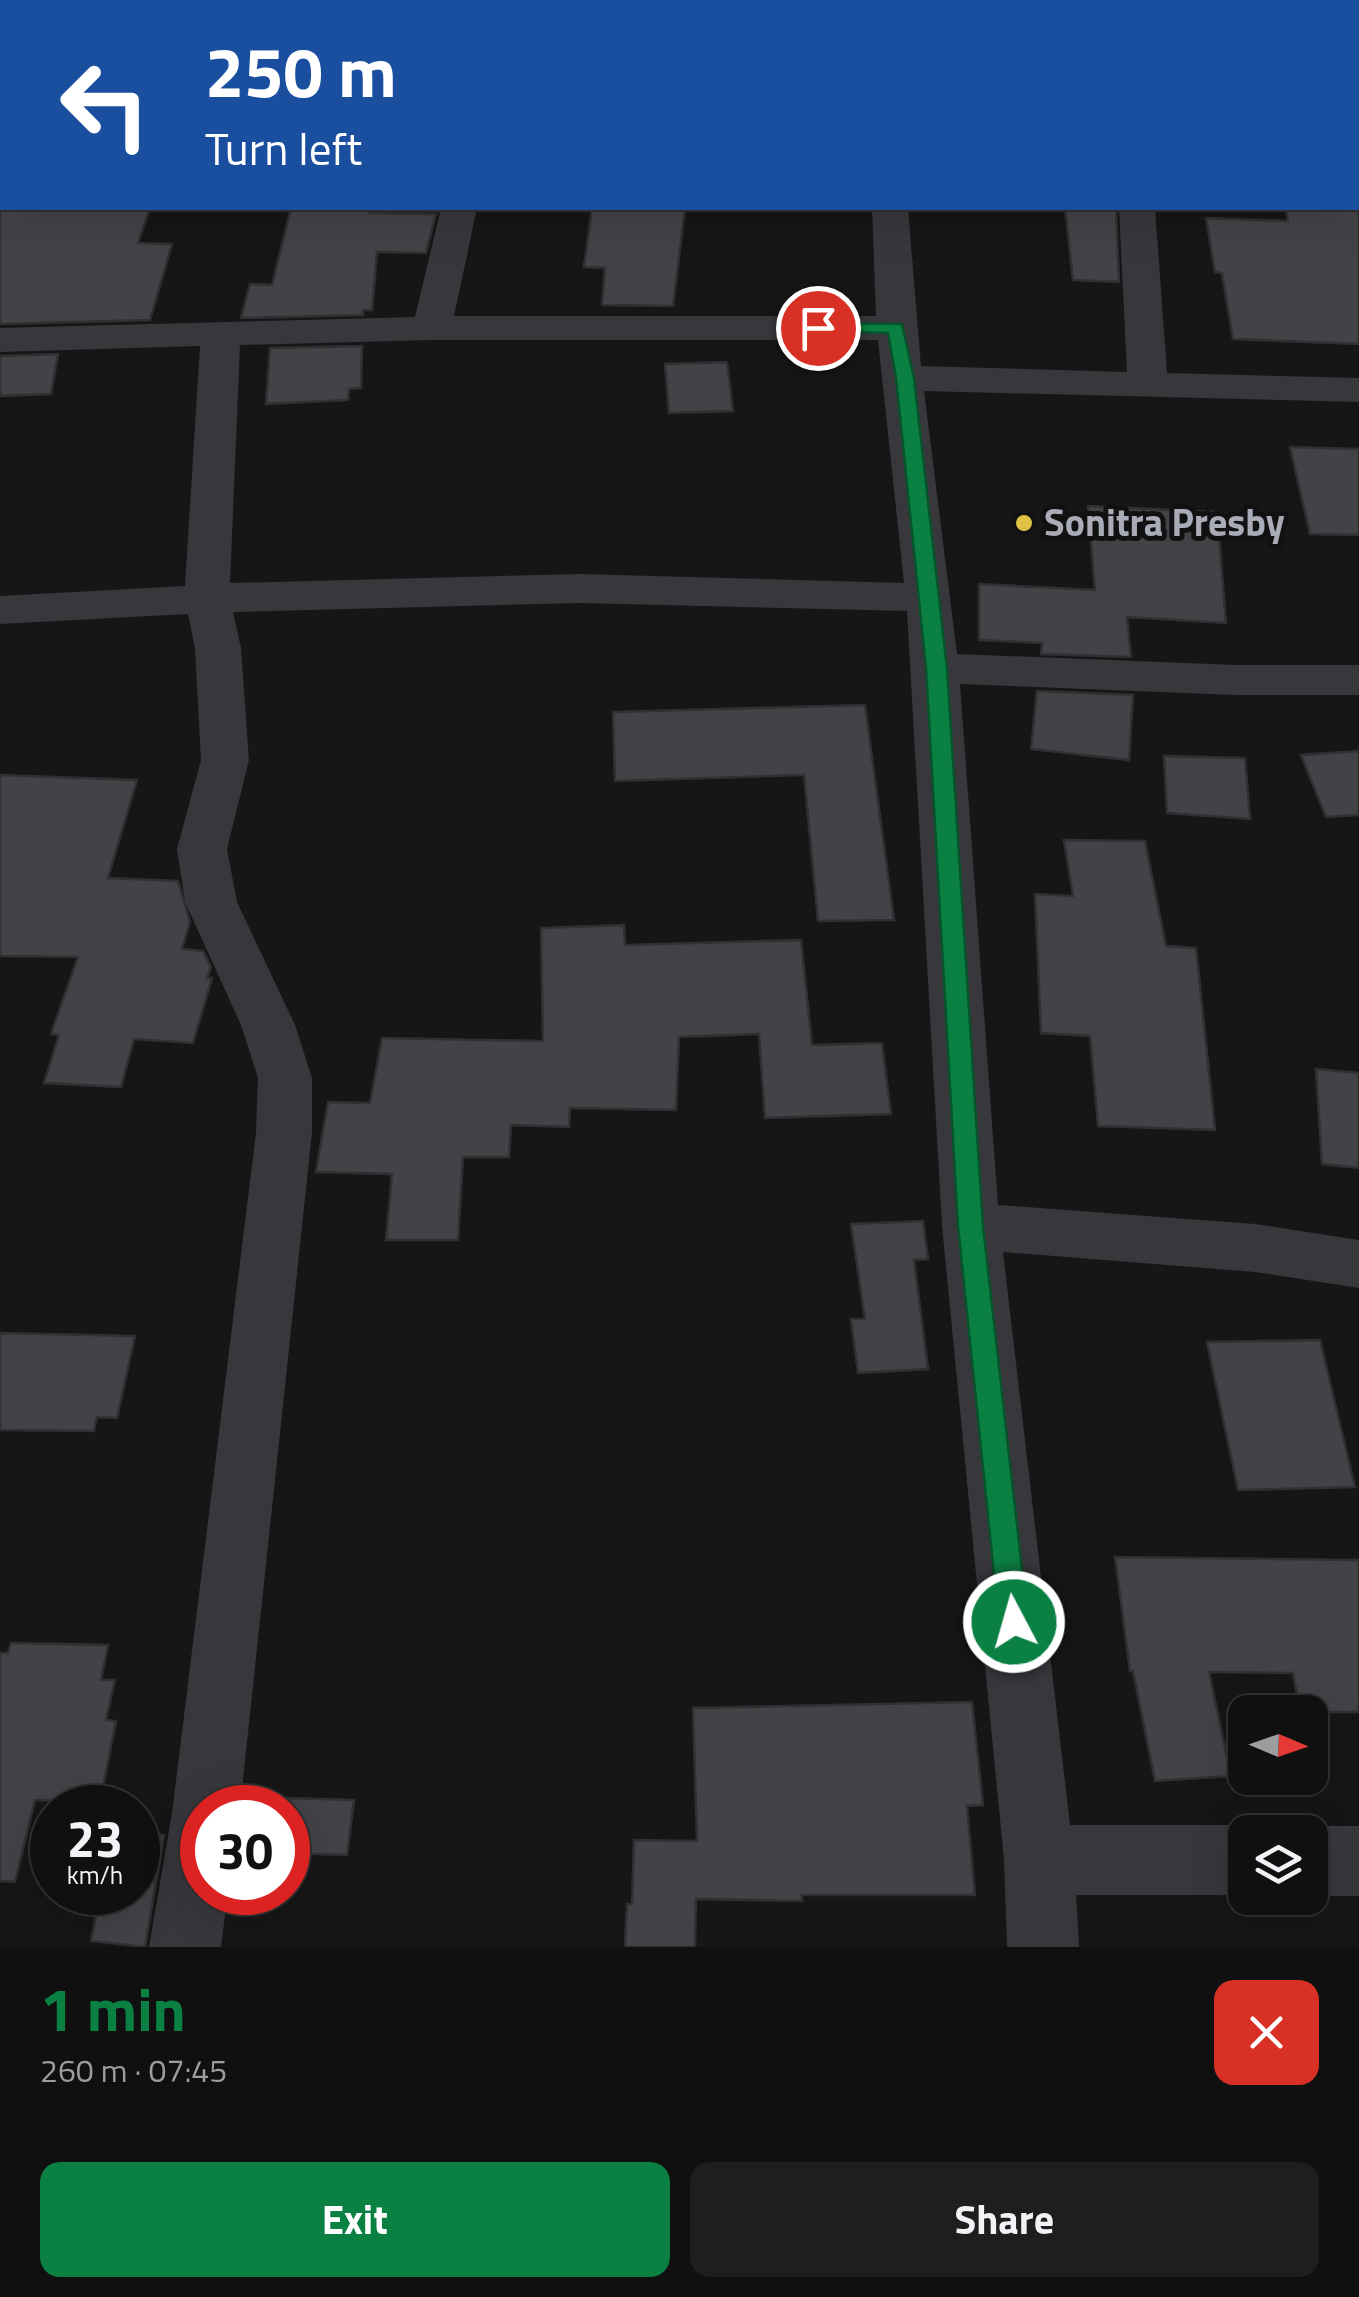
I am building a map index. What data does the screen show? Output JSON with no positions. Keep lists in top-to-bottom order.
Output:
{
  "places": ["Sonitra Presby"],
  "north": "right",
  "page": {
    "turn": ["250 m", "Turn left"],
    "speed": "23 km/h",
    "limit": "30",
    "heading": ["1 min", "260 m · 07:45"],
    "buttons": ["Exit", "Share"]
  }
}
